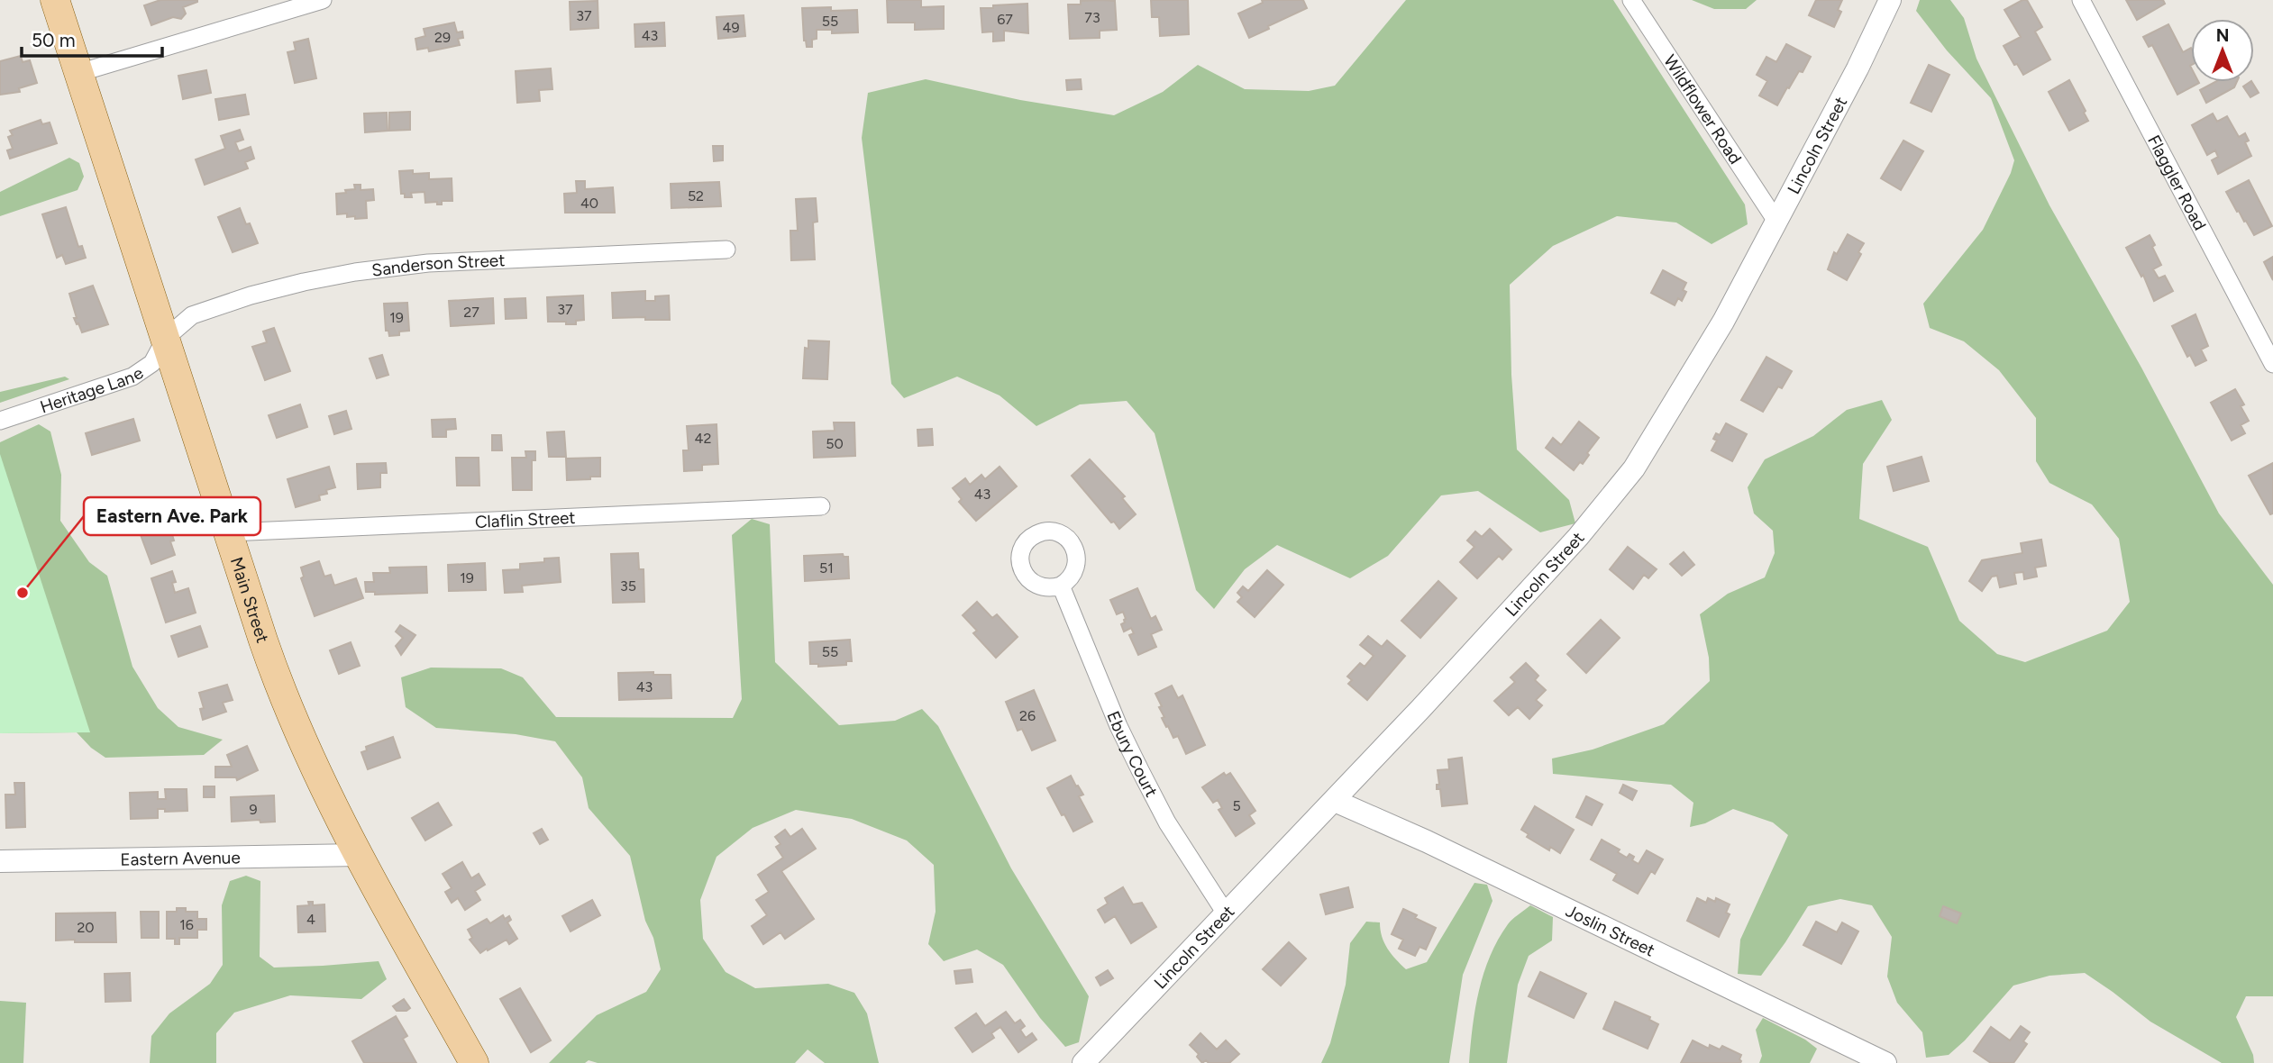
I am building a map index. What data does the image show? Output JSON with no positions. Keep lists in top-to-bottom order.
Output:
{
  "streets": {
    "main road": ["Main Street"],
    "street": [
      "Wildflower Road",
      "Lincoln Street",
      "Flaggler Road",
      "Sanderson Street",
      "Heritage Lane",
      "Claflin Street",
      "Ebury Court",
      "Eastern Avenue",
      "Joslin Street"
    ]
  },
  "crossings": [
    ["Wildflower Road", "Lincoln Street"],
    ["Lincoln Street", "Ebury Court"],
    ["Lincoln Street", "Joslin Street"],
    ["Sanderson Street", "Heritage Lane"],
    ["Sanderson Street", "Main Street"],
    ["Heritage Lane", "Main Street"],
    ["Claflin Street", "Main Street"],
    ["Main Street", "Eastern Avenue"]
  ],
  "places": ["Eastern Ave. Park"],
  "house_numbers": [
    "37",
    "73",
    "67",
    "55",
    "49",
    "43",
    "29",
    "52",
    "40",
    "37",
    "27",
    "19",
    "42",
    "50",
    "43",
    "51",
    "19",
    "35",
    "55",
    "43",
    "26",
    "5",
    "9",
    "4",
    "16",
    "20"
  ],
  "scale_bar": "50 m",
  "north": "top"
}
